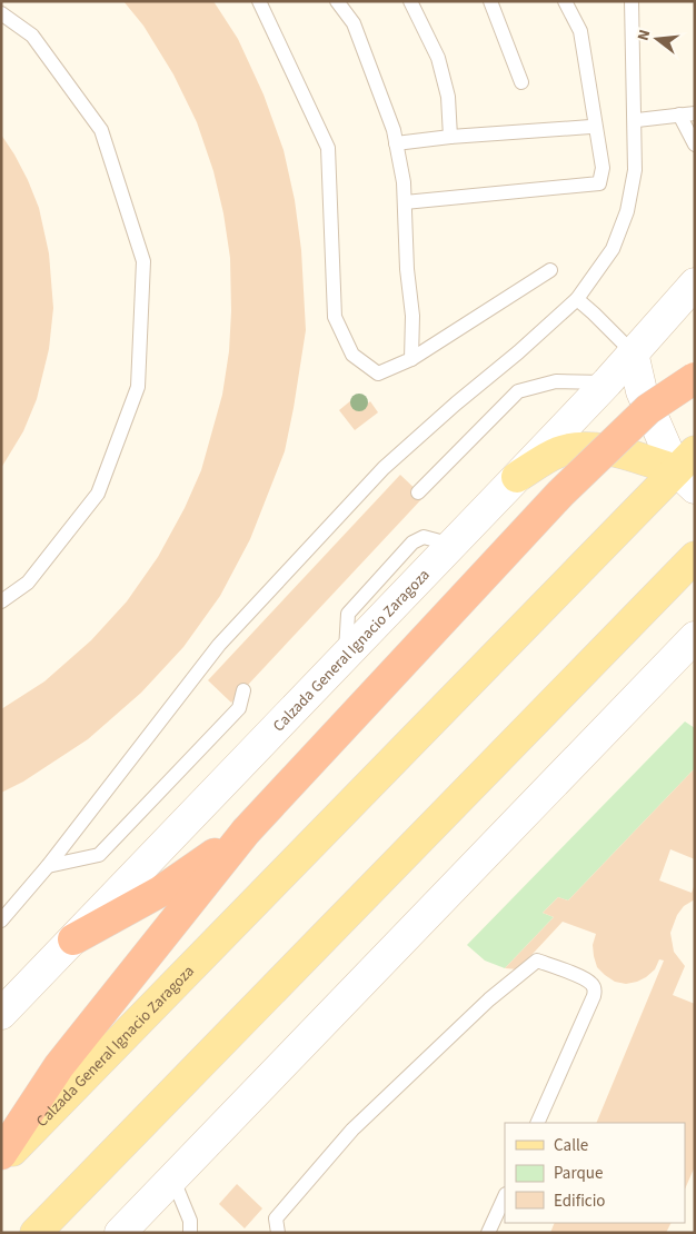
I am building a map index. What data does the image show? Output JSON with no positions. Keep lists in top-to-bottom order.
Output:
{
  "streets": {
    "main road": ["Calzada General Ignacio Zaragoza"]
  },
  "legend": ["Calle", "Parque", "Edificio"],
  "north": "left"
}
